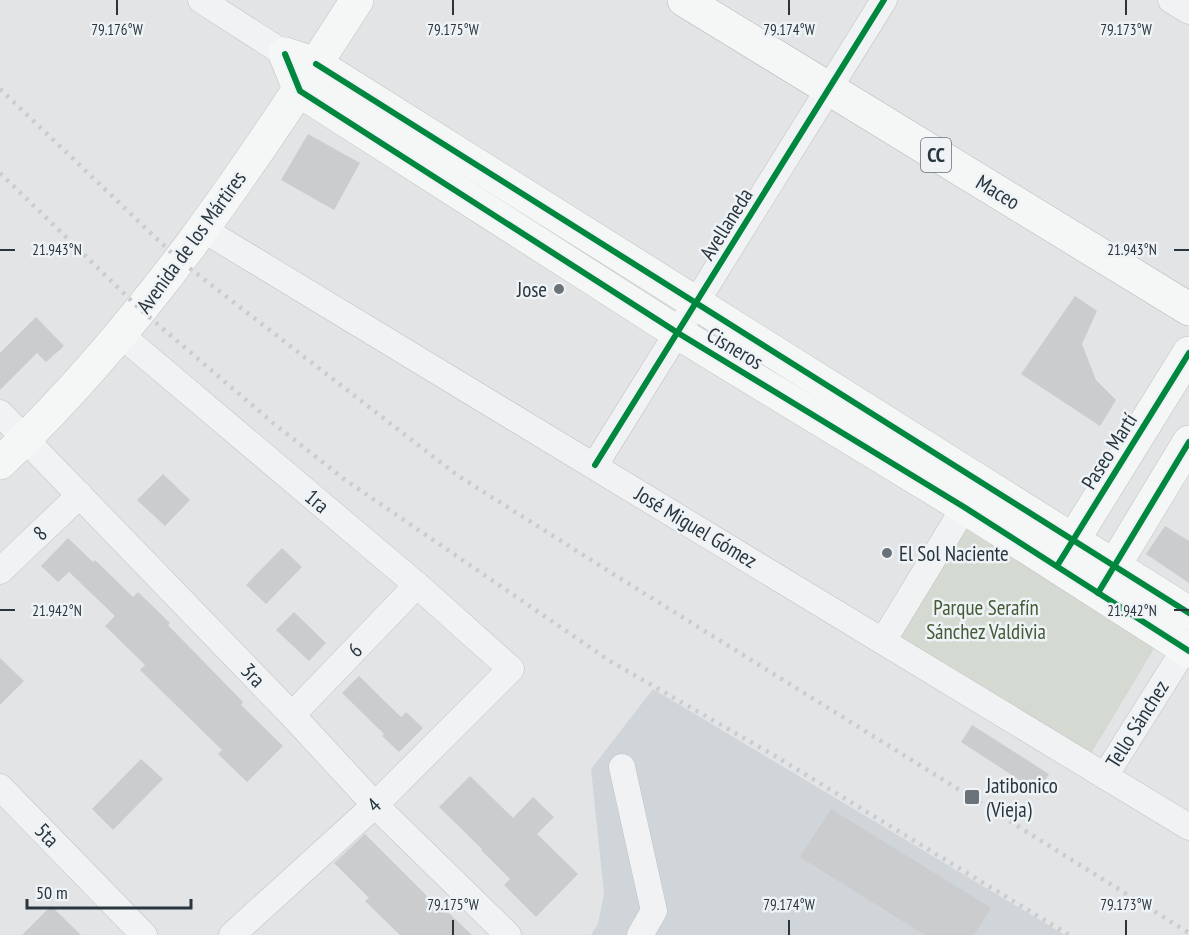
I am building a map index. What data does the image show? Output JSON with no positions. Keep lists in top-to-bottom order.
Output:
{
  "streets": {
    "main road": [
      "CC",
      "Maceo",
      "Avenida de los Mártires",
      "Cisneros",
      "Paseo Martí"
    ],
    "street": [
      "Avellaneda",
      "1ra",
      "José Miguel Gómez",
      "8",
      "6",
      "3ra",
      "Tello Sánchez",
      "4",
      "5ta"
    ]
  },
  "crossings": [
    ["Maceo", "Avellaneda"],
    ["Avellaneda", "Cisneros"],
    ["Avellaneda", "José Miguel Gómez"],
    ["Avenida de los Mártires", "Cisneros"],
    ["Avenida de los Mártires", "1ra"],
    ["Avenida de los Mártires", "José Miguel Gómez"],
    ["Avenida de los Mártires", "3ra"],
    ["Cisneros", "Paseo Martí"],
    ["Cisneros", "Tello Sánchez"],
    ["1ra", "6"],
    ["1ra", "4"],
    ["José Miguel Gómez", "Tello Sánchez"],
    ["8", "3ra"],
    ["6", "3ra"],
    ["3ra", "4"]
  ],
  "parks": ["Parque Serafín Sánchez Valdivia"],
  "places": {
    "other": ["Jose", "El Sol Naciente"],
    "transit": ["Jatibonico (Vieja)"]
  },
  "scale_bar": "50 m",
  "coordinates": [
    "79.176°W",
    "79.175°W",
    "79.174°W",
    "79.173°W",
    "21.943°N",
    "21.942°N"
  ]
}
